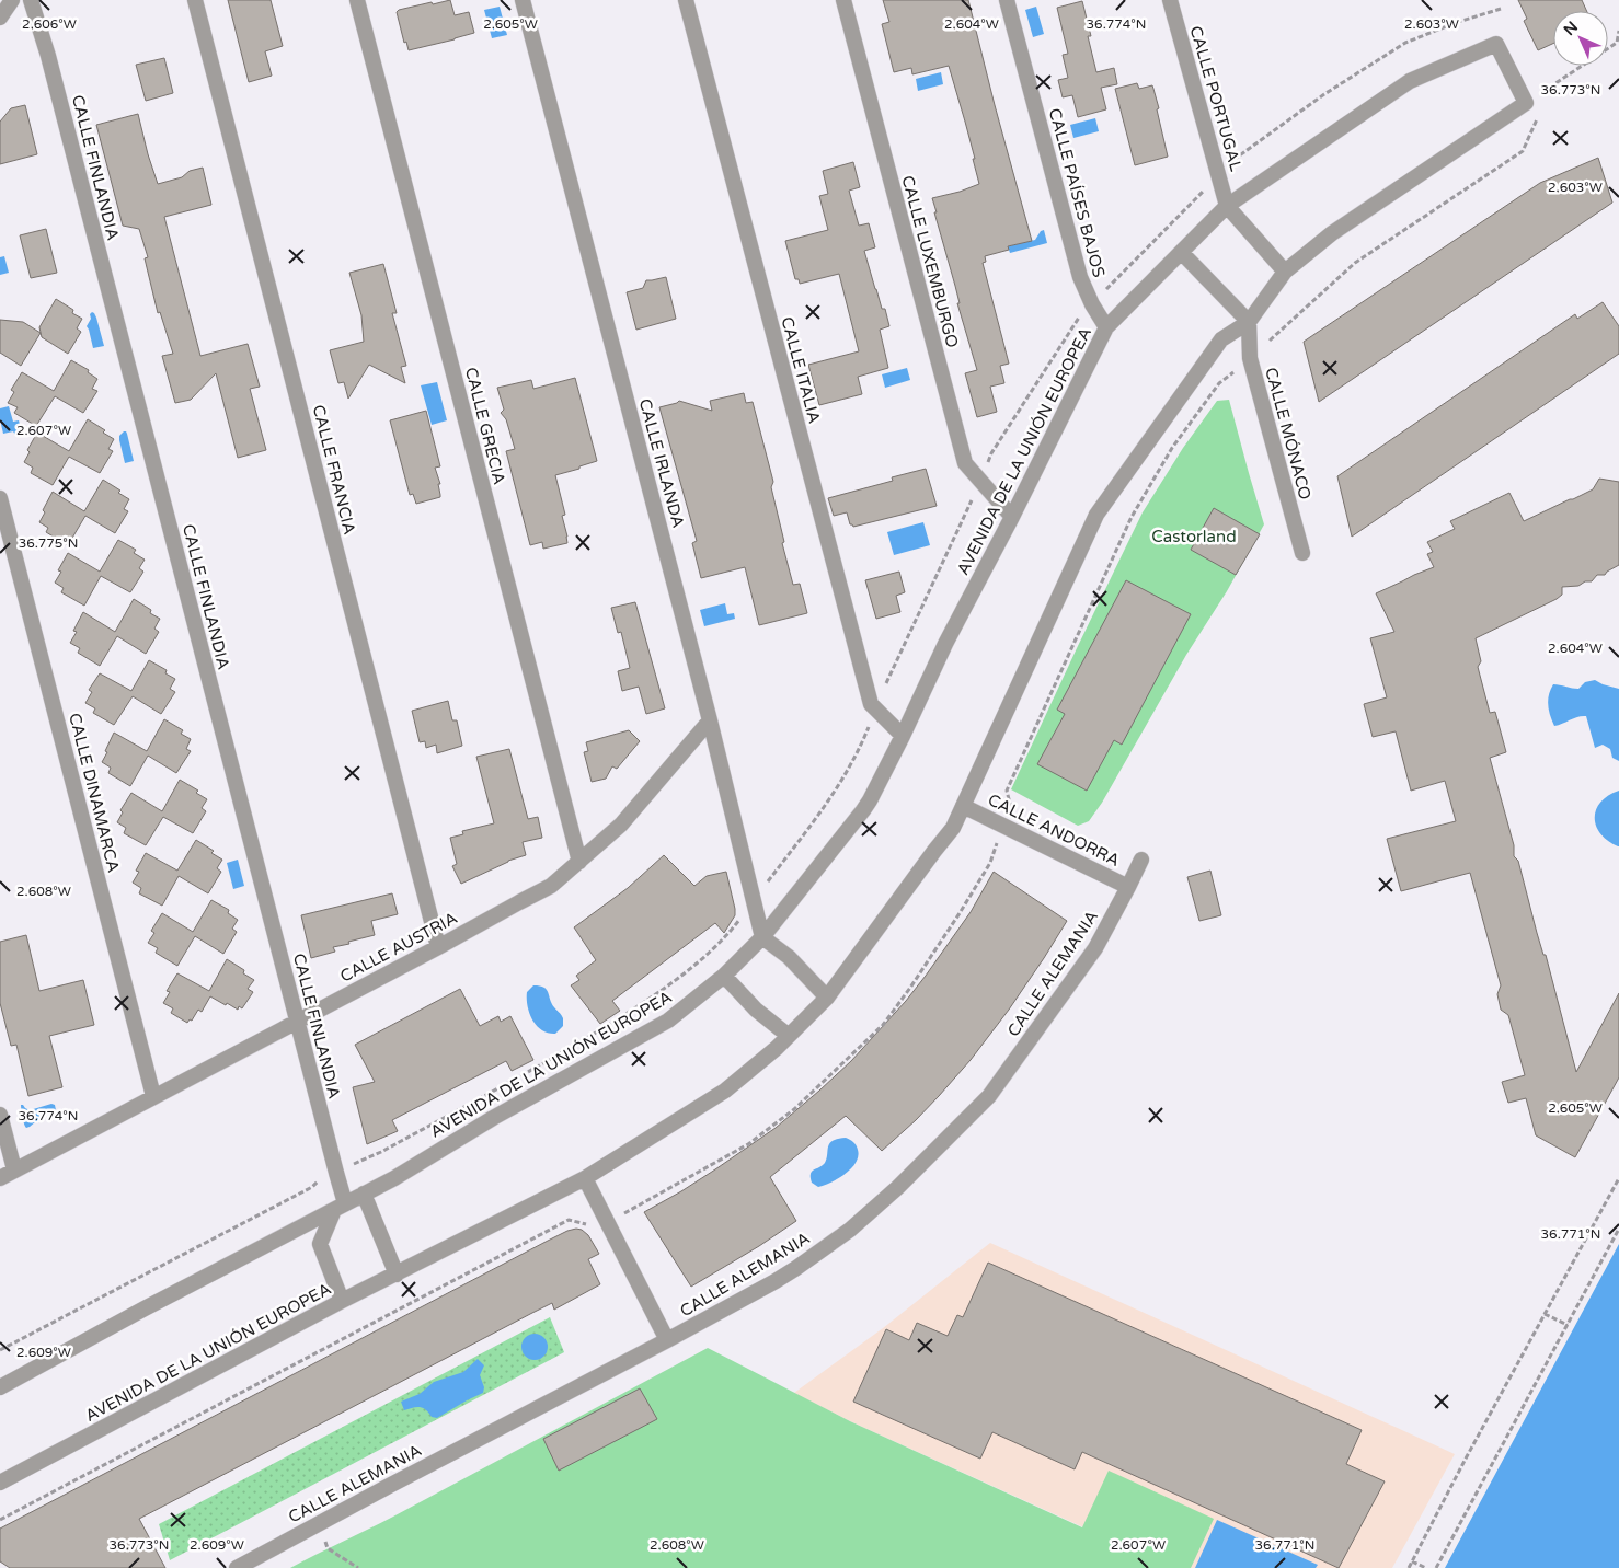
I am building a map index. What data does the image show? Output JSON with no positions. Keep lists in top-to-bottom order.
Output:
{
  "streets": {
    "street": [
      "CALLE PORTUGAL",
      "CALLE FINLANDIA",
      "CALLE PAÍSES BAJOS",
      "CALLE LUXEMBURGO",
      "CALLE ITALIA",
      "CALLE GRECIA",
      "CALLE MÓNACO",
      "AVENIDA DE LA UNIÓN EUROPEA",
      "CALLE IRLANDA",
      "CALLE FRANCIA",
      "CALLE DINAMARCA",
      "CALLE ANDORRA",
      "CALLE AUSTRIA",
      "CALLE ALEMANIA"
    ]
  },
  "crossings": [
    ["CALLE PORTUGAL", "AVENIDA DE LA UNIÓN EUROPEA"],
    ["CALLE FINLANDIA", "AVENIDA DE LA UNIÓN EUROPEA"],
    ["CALLE FINLANDIA", "CALLE AUSTRIA"],
    ["CALLE PAÍSES BAJOS", "AVENIDA DE LA UNIÓN EUROPEA"],
    ["CALLE LUXEMBURGO", "AVENIDA DE LA UNIÓN EUROPEA"],
    ["CALLE ITALIA", "AVENIDA DE LA UNIÓN EUROPEA"],
    ["CALLE GRECIA", "CALLE AUSTRIA"],
    ["CALLE MÓNACO", "AVENIDA DE LA UNIÓN EUROPEA"],
    ["AVENIDA DE LA UNIÓN EUROPEA", "CALLE IRLANDA"],
    ["AVENIDA DE LA UNIÓN EUROPEA", "CALLE ANDORRA"],
    ["CALLE IRLANDA", "CALLE AUSTRIA"],
    ["CALLE FRANCIA", "CALLE AUSTRIA"],
    ["CALLE DINAMARCA", "CALLE AUSTRIA"],
    ["CALLE ANDORRA", "CALLE ALEMANIA"]
  ],
  "parks": ["Castorland"],
  "north": "top left",
  "coordinates": [
    "2.606°W",
    "2.605°W",
    "2.604°W",
    "36.774°N",
    "2.603°W",
    "36.773°N",
    "2.607°W",
    "36.775°N",
    "2.608°W",
    "36.771°N",
    "2.609°W"
  ]
}
